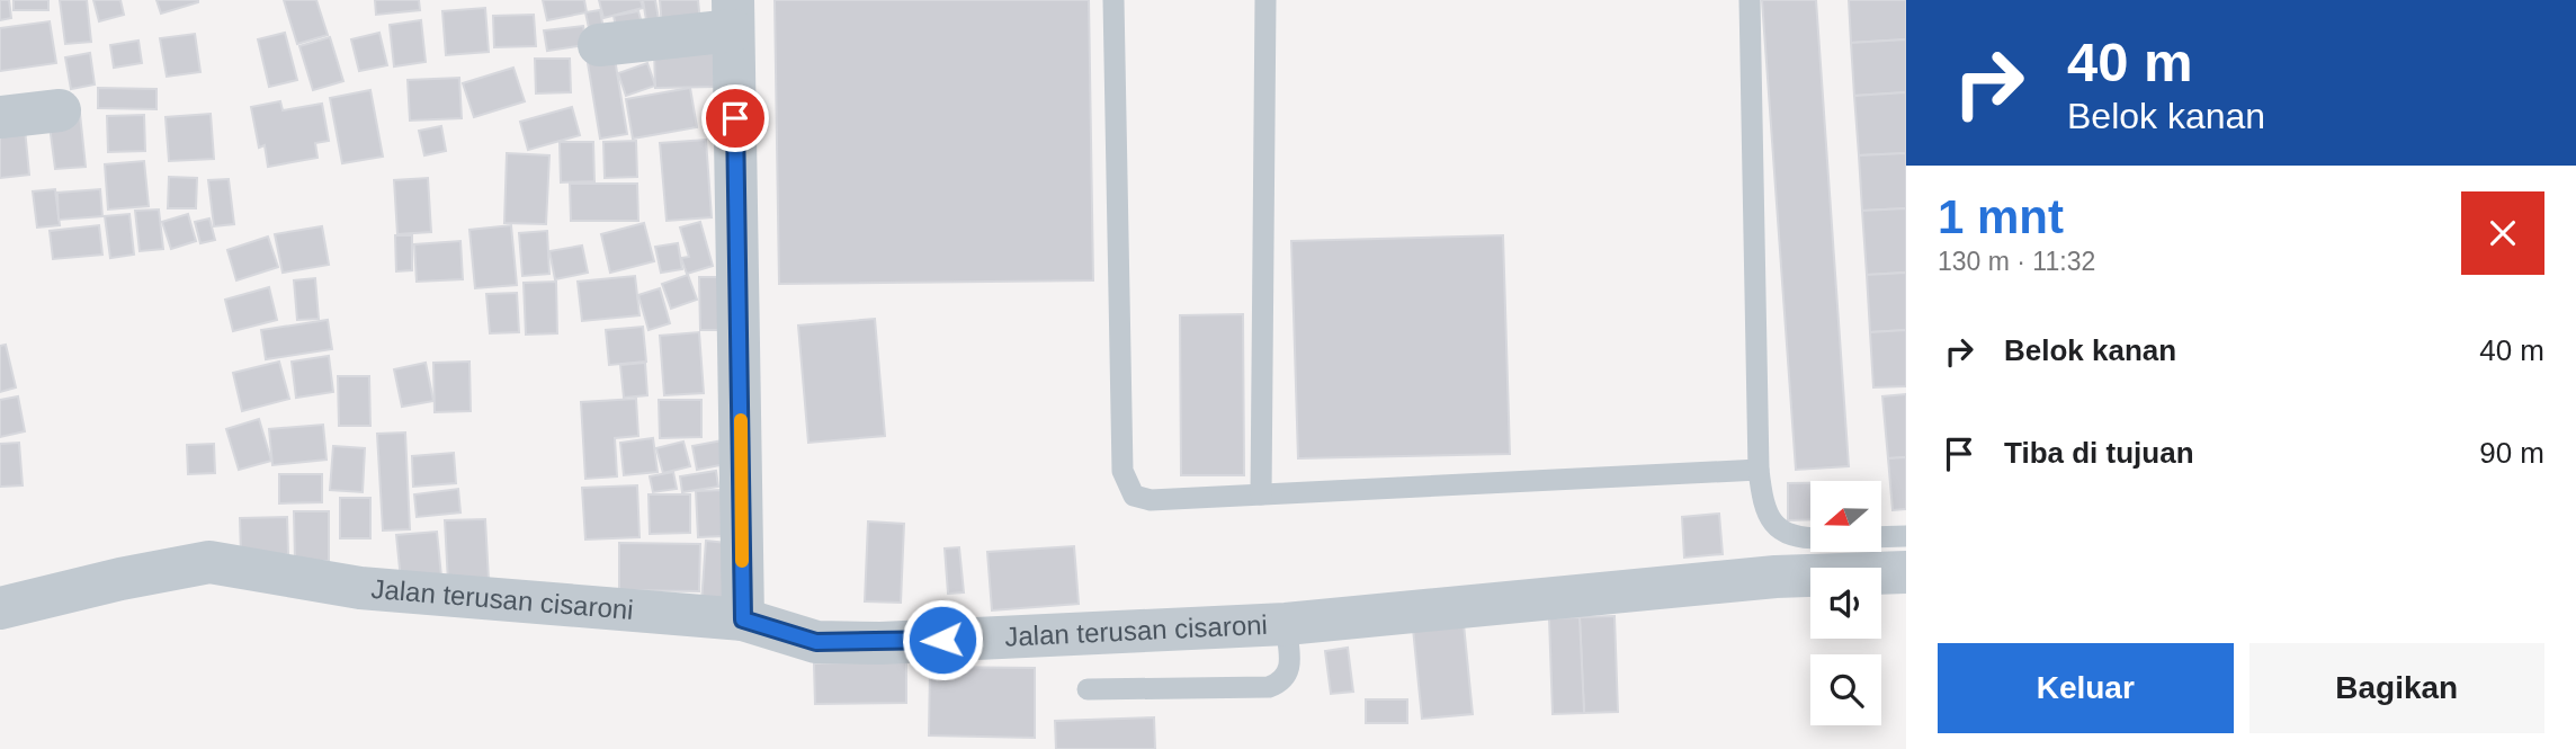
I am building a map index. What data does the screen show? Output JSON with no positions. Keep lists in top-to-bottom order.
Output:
{
  "streets": {
    "street": ["Jalan terusan cisaroni"]
  },
  "north": "left",
  "page": {
    "turn": ["40 m", "Belok kanan"],
    "heading": ["1 mnt", "130 m · 11:32"],
    "list": [
      {
        "name": "Belok kanan",
        "value": "40 m"
      },
      {
        "name": "Tiba di tujuan",
        "value": "90 m"
      }
    ],
    "buttons": ["Keluar", "Bagikan"]
  }
}
